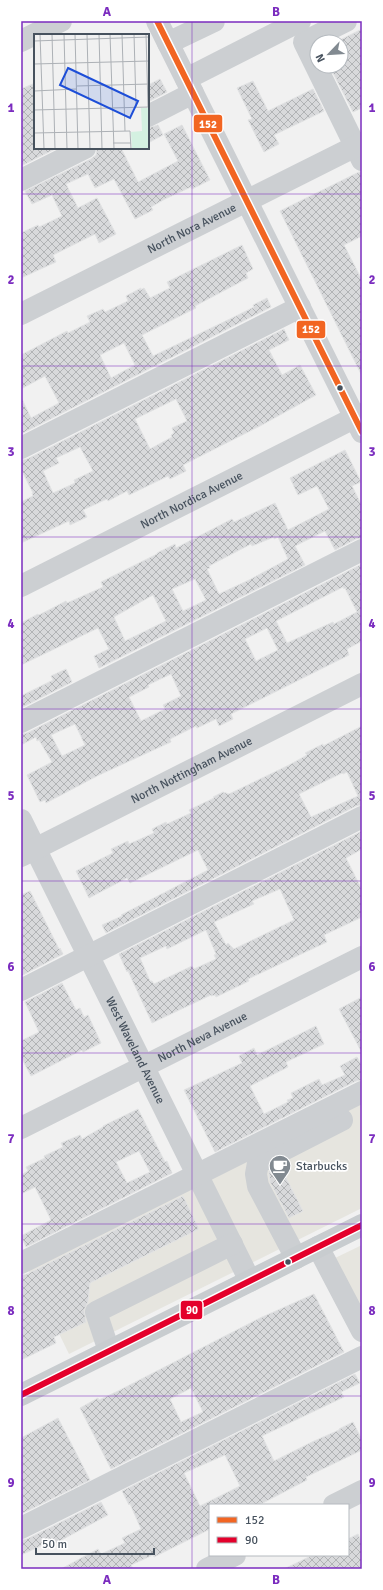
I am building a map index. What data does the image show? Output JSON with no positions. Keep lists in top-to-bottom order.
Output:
{
  "streets": {
    "street": [
      "North Nora Avenue",
      "North Nordica Avenue",
      "North Nottingham Avenue",
      "North Neva Avenue",
      "West Waveland Avenue"
    ]
  },
  "crossings": [
    ["North Nottingham Avenue", "West Waveland Avenue"],
    ["North Neva Avenue", "West Waveland Avenue"]
  ],
  "places": {
    "cafe": ["Starbucks"]
  },
  "lines": ["transit line 152", "transit line 90"],
  "legend": ["152", "90"],
  "scale_bar": "50 m",
  "north": "bottom left",
  "grid": {
    "columns": ["A", "B"],
    "rows": [
      "1",
      "2",
      "3",
      "4",
      "5",
      "6",
      "7",
      "8",
      "9"
    ]
  }
}
